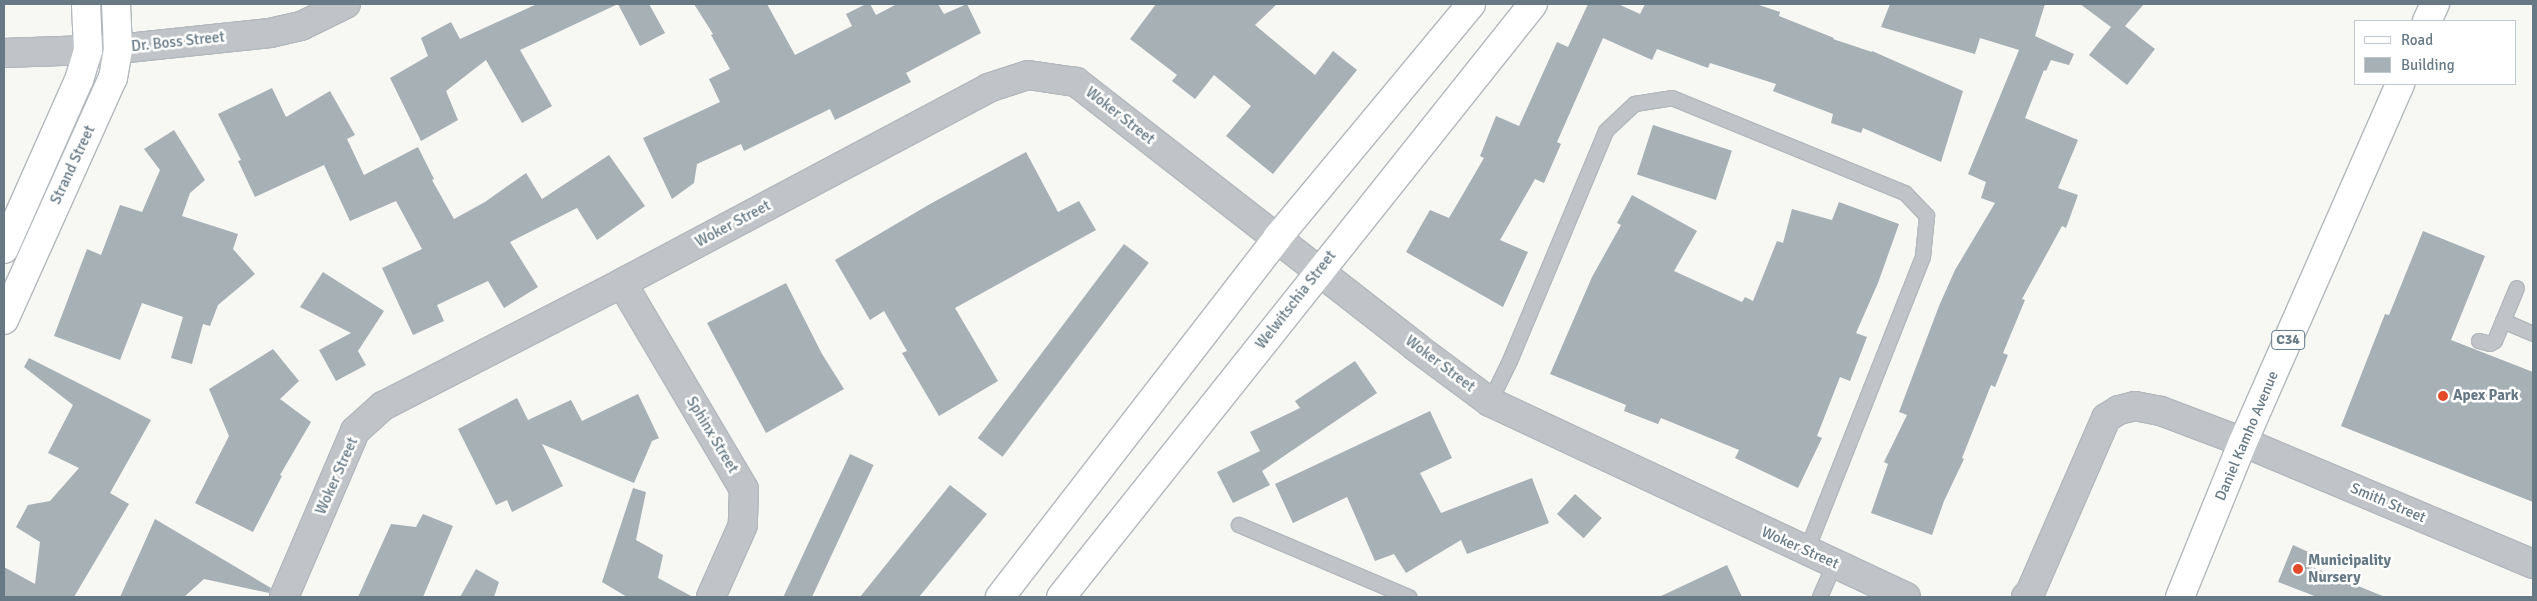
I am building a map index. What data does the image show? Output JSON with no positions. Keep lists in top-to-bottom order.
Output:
{
  "streets": {
    "street": [
      "Dr. Boss Street",
      "Woker Street",
      "Strand Street",
      "Welwitschia Street",
      "C34",
      "Sphinx Street",
      "Daniel Kamho Avenue",
      "Smith Street"
    ]
  },
  "crossings": [
    ["Dr. Boss Street", "Strand Street"],
    ["Woker Street", "Welwitschia Street"],
    ["Woker Street", "Sphinx Street"],
    ["Daniel Kamho Avenue", "Smith Street"]
  ],
  "places": ["Apex Park", "Municipality Nursery"],
  "legend": ["Road", "Building"]
}
